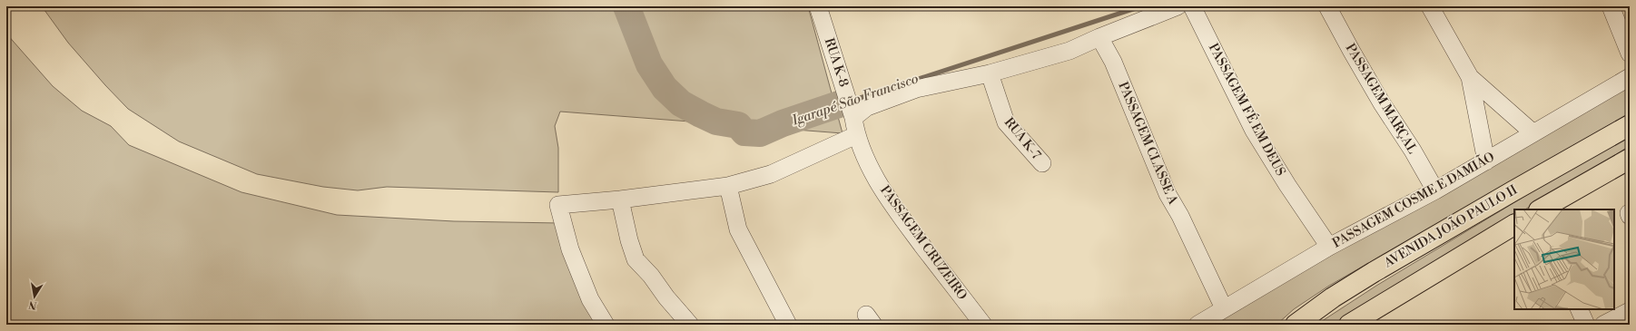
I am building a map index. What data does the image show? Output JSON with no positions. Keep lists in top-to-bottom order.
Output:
{
  "streets": {
    "main road": ["AVENIDA JOÃO PAULO II"],
    "street": [
      "RUA K-8",
      "PASSAGEM MARÇAL",
      "PASSAGEM FÉ EM DEUS",
      "RUA K-7",
      "PASSAGEM CLASSE A",
      "PASSAGEM COSME E DAMIÃO",
      "PASSAGEM CRUZEIRO"
    ]
  },
  "crossings": [
    ["RUA K-8", "PASSAGEM CRUZEIRO"],
    ["PASSAGEM MARÇAL", "PASSAGEM COSME E DAMIÃO"],
    ["PASSAGEM FÉ EM DEUS", "PASSAGEM COSME E DAMIÃO"],
    ["PASSAGEM CLASSE A", "PASSAGEM COSME E DAMIÃO"]
  ],
  "water": ["Igarapé São Francisco"],
  "north": "bottom"
}
